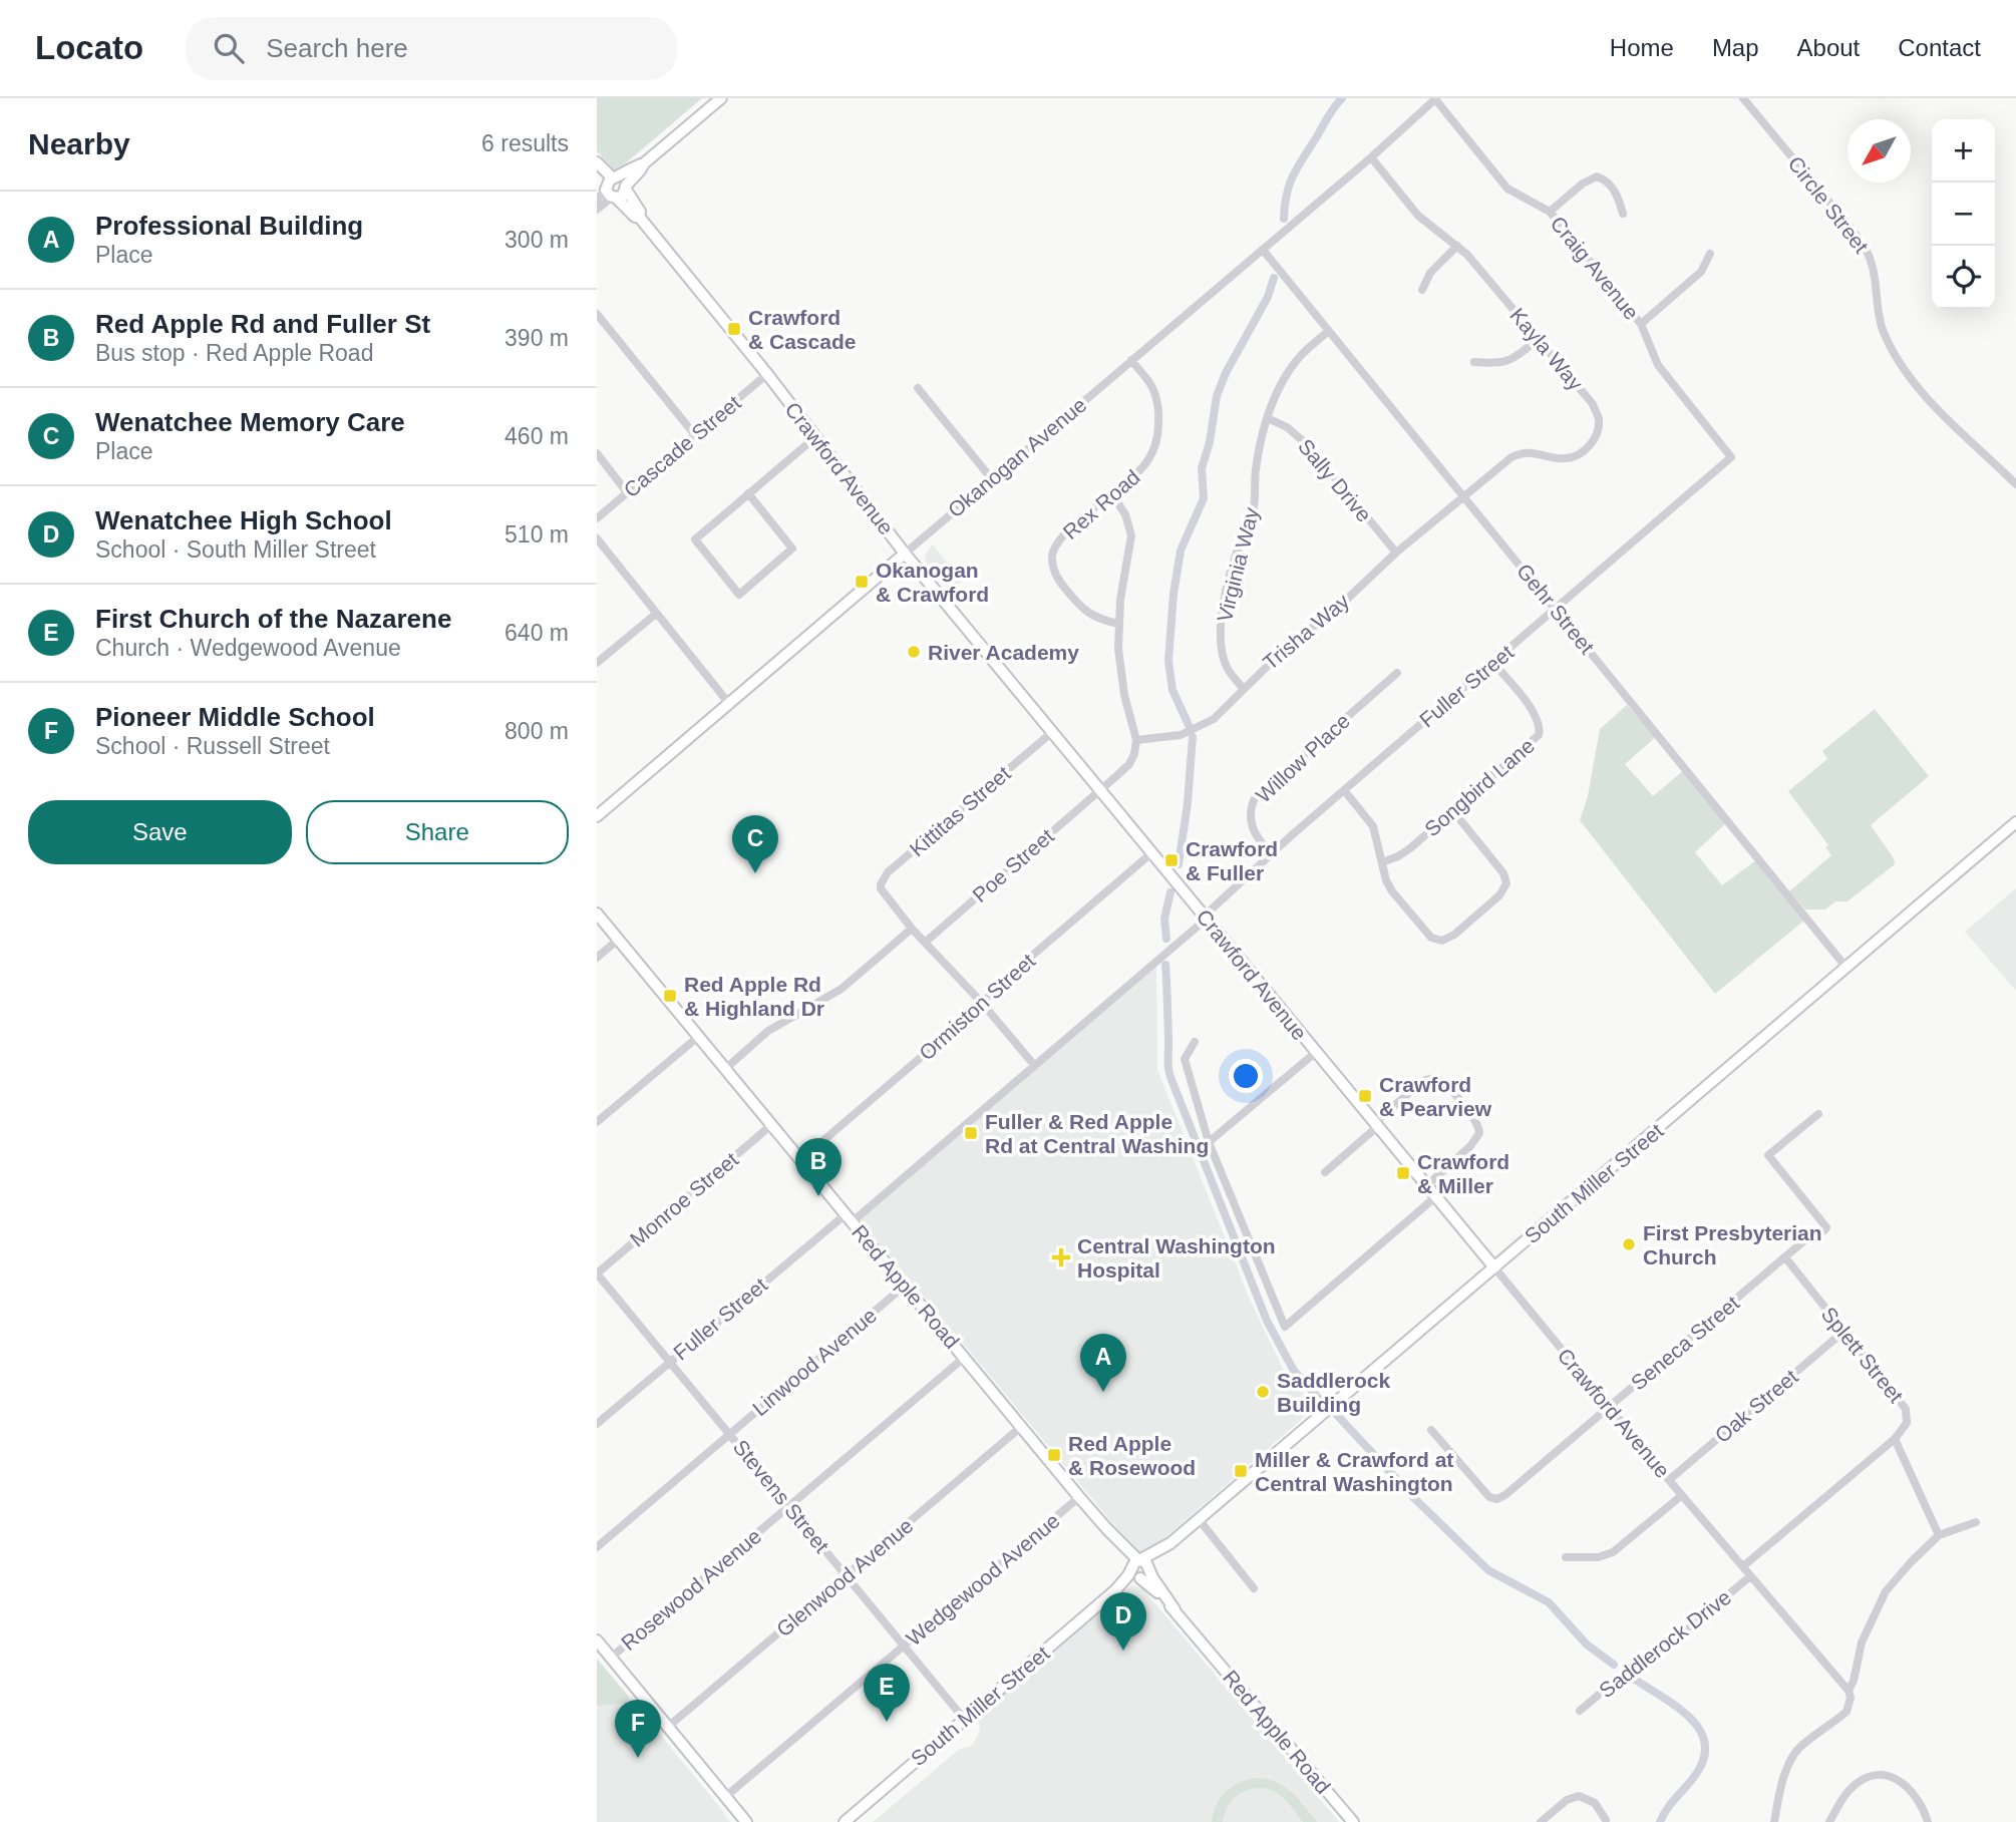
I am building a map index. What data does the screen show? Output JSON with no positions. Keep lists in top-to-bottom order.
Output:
{
  "streets": {
    "street": [
      "Circle Street",
      "Craig Avenue",
      "Kayla Way",
      "Cascade Street",
      "Okanogan Avenue",
      "Crawford Avenue",
      "Sally Drive",
      "Rex Road",
      "Virginia Way",
      "Gehr Street",
      "Trisha Way",
      "Fuller Street",
      "Willow Place",
      "Songbird Lane",
      "Kittitas Street",
      "Poe Street",
      "Ormiston Street",
      "South Miller Street",
      "Monroe Street",
      "Red Apple Road",
      "Seneca Street",
      "Splett Street",
      "Linwood Avenue",
      "Oak Street",
      "Stevens Street",
      "Glenwood Avenue",
      "Wedgewood Avenue",
      "Rosewood Avenue",
      "Saddlerock Drive"
    ]
  },
  "crossings": [
    ["Craig Avenue", "Okanogan Avenue"],
    ["Craig Avenue", "Fuller Street"],
    ["Kayla Way", "Okanogan Avenue"],
    ["Kayla Way", "Gehr Street"],
    ["Kayla Way", "Trisha Way"],
    ["Cascade Street", "Crawford Avenue"],
    ["Okanogan Avenue", "Crawford Avenue"],
    ["Okanogan Avenue", "Rex Road"],
    ["Okanogan Avenue", "Gehr Street"],
    ["Crawford Avenue", "Fuller Street"],
    ["Crawford Avenue", "Kittitas Street"],
    ["Crawford Avenue", "Poe Street"],
    ["Crawford Avenue", "Ormiston Street"],
    ["Crawford Avenue", "South Miller Street"],
    ["Crawford Avenue", "Seneca Street"],
    ["Crawford Avenue", "Oak Street"],
    ["Crawford Avenue", "Saddlerock Drive"],
    ["Sally Drive", "Virginia Way"],
    ["Sally Drive", "Trisha Way"],
    ["Virginia Way", "Gehr Street"],
    ["Virginia Way", "Trisha Way"],
    ["Gehr Street", "Trisha Way"],
    ["Gehr Street", "Fuller Street"],
    ["Gehr Street", "South Miller Street"],
    ["Trisha Way", "Poe Street"],
    ["Fuller Street", "Willow Place"],
    ["Fuller Street", "Songbird Lane"],
    ["Fuller Street", "Red Apple Road"],
    ["Fuller Street", "Stevens Street"],
    ["Ormiston Street", "Red Apple Road"],
    ["South Miller Street", "Red Apple Road"],
    ["South Miller Street", "Stevens Street"],
    ["Monroe Street", "Red Apple Road"],
    ["Monroe Street", "Stevens Street"],
    ["Red Apple Road", "Linwood Avenue"],
    ["Red Apple Road", "Glenwood Avenue"],
    ["Red Apple Road", "Wedgewood Avenue"],
    ["Red Apple Road", "Rosewood Avenue"],
    ["Seneca Street", "Splett Street"],
    ["Splett Street", "Oak Street"],
    ["Splett Street", "Saddlerock Drive"],
    ["Linwood Avenue", "Stevens Street"],
    ["Stevens Street", "Glenwood Avenue"],
    ["Stevens Street", "Wedgewood Avenue"],
    ["Stevens Street", "Rosewood Avenue"]
  ],
  "places": {
    "transit": [
      "Crawford & Cascade",
      "Okanogan & Crawford",
      "Crawford & Fuller",
      "Red Apple Rd & Highland Dr",
      "Crawford & Pearview",
      "Fuller & Red Apple Rd at Central Washing",
      "Crawford & Miller",
      "Red Apple & Rosewood",
      "Miller & Crawford at Central Washington"
    ],
    "other": ["River Academy", "First Presbyterian Church", "Saddlerock Building"],
    "health": ["Central Washington Hospital"]
  },
  "north": "bottom left",
  "page": {
    "header": "Locato",
    "search": "Search here",
    "nav": [
      "Home",
      "Map",
      "About",
      "Contact"
    ],
    "heading": ["Nearby", "6 results"],
    "map_buttons": ["+", "−"],
    "list": [
      {
        "mark": "A",
        "name": "Professional Building",
        "note": "Place",
        "value": "300 m"
      },
      {
        "mark": "B",
        "name": "Red Apple Rd and Fuller St",
        "note": "Bus stop · Red Apple Road",
        "value": "390 m"
      },
      {
        "mark": "C",
        "name": "Wenatchee Memory Care",
        "note": "Place",
        "value": "460 m"
      },
      {
        "mark": "D",
        "name": "Wenatchee High School",
        "note": "School · South Miller Street",
        "value": "510 m"
      },
      {
        "mark": "E",
        "name": "First Church of the Nazarene",
        "note": "Church · Wedgewood Avenue",
        "value": "640 m"
      },
      {
        "mark": "F",
        "name": "Pioneer Middle School",
        "note": "School · Russell Street",
        "value": "800 m"
      }
    ],
    "buttons": ["Save", "Share"],
    "pins": [
      "C",
      "B",
      "A",
      "D",
      "E",
      "F"
    ]
  }
}
